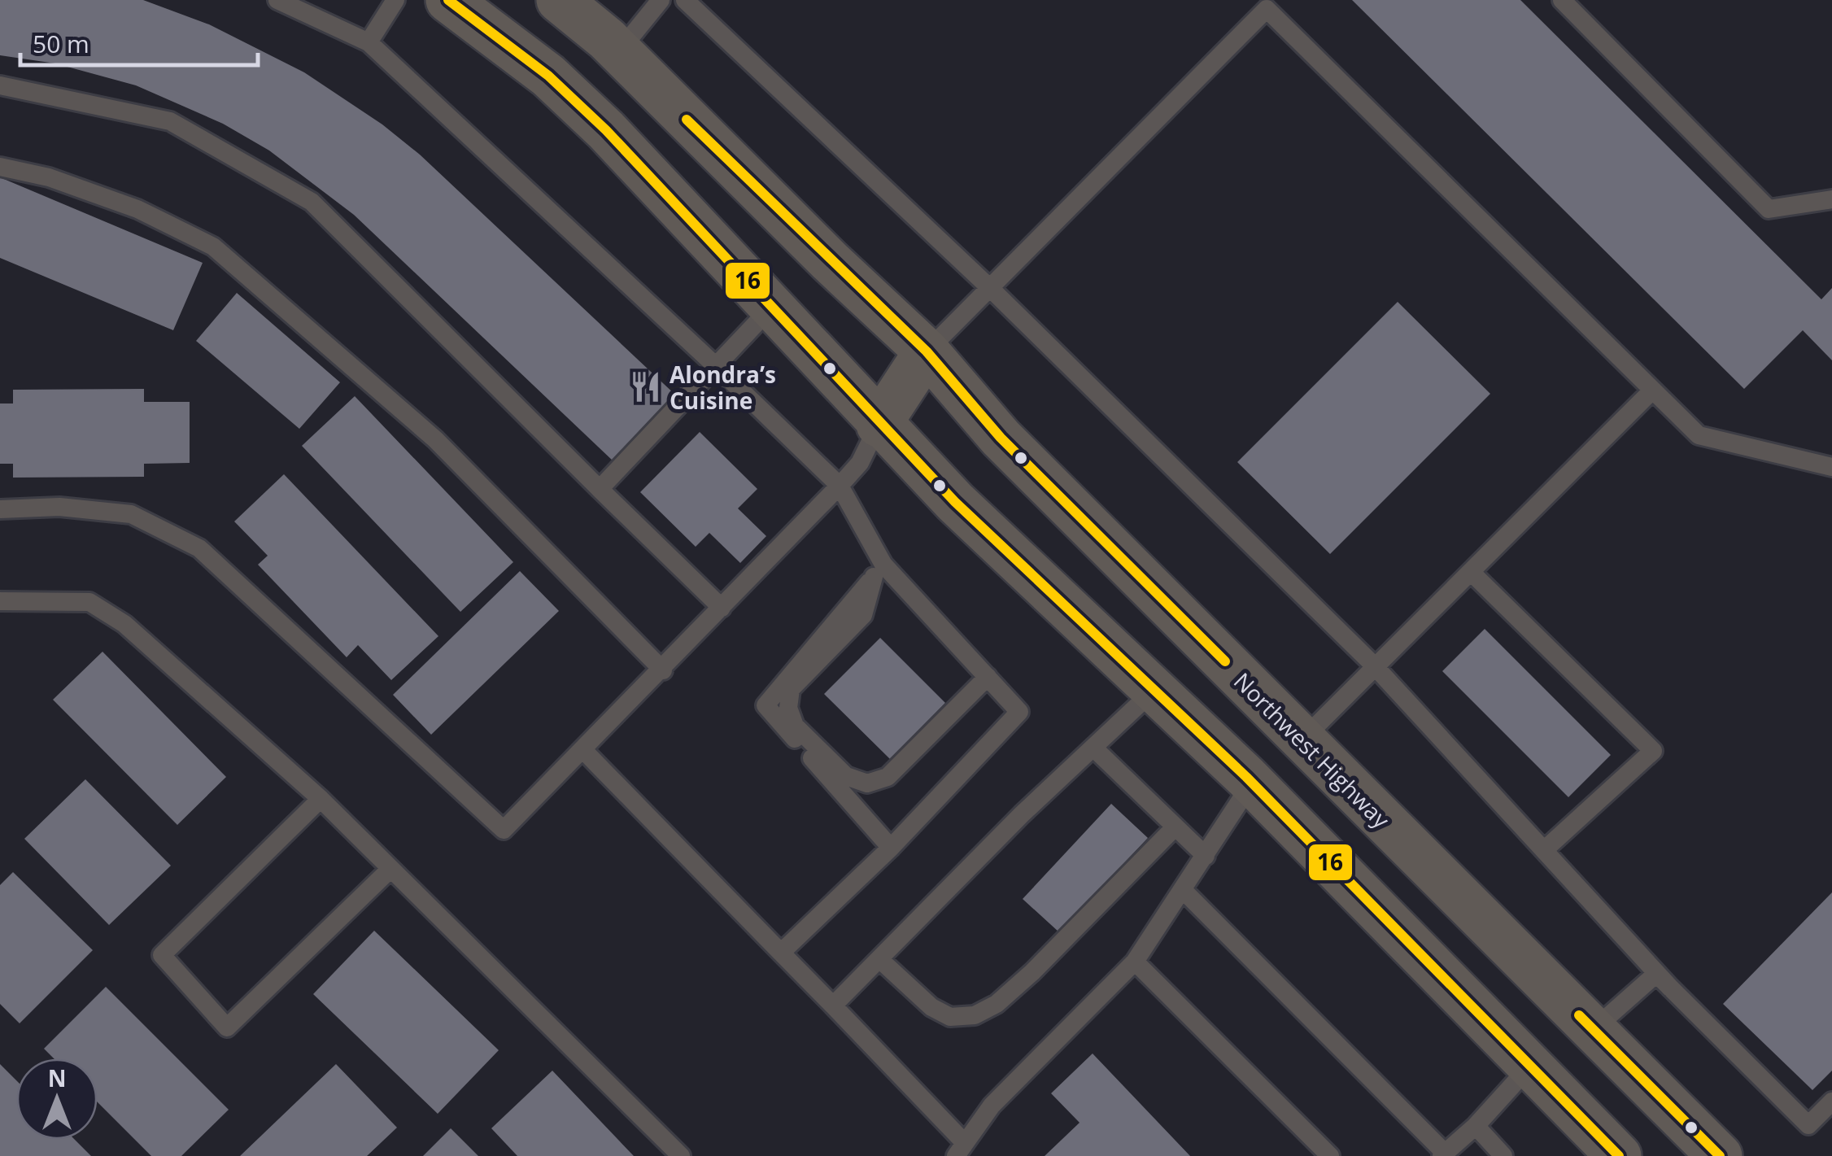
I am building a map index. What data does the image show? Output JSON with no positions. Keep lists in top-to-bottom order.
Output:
{
  "streets": {
    "main road": ["Northwest Highway"]
  },
  "places": {
    "restaurant": ["Alondra’s Cuisine"]
  },
  "lines": ["transit line 16"],
  "scale_bar": "50 m",
  "north": "top"
}
